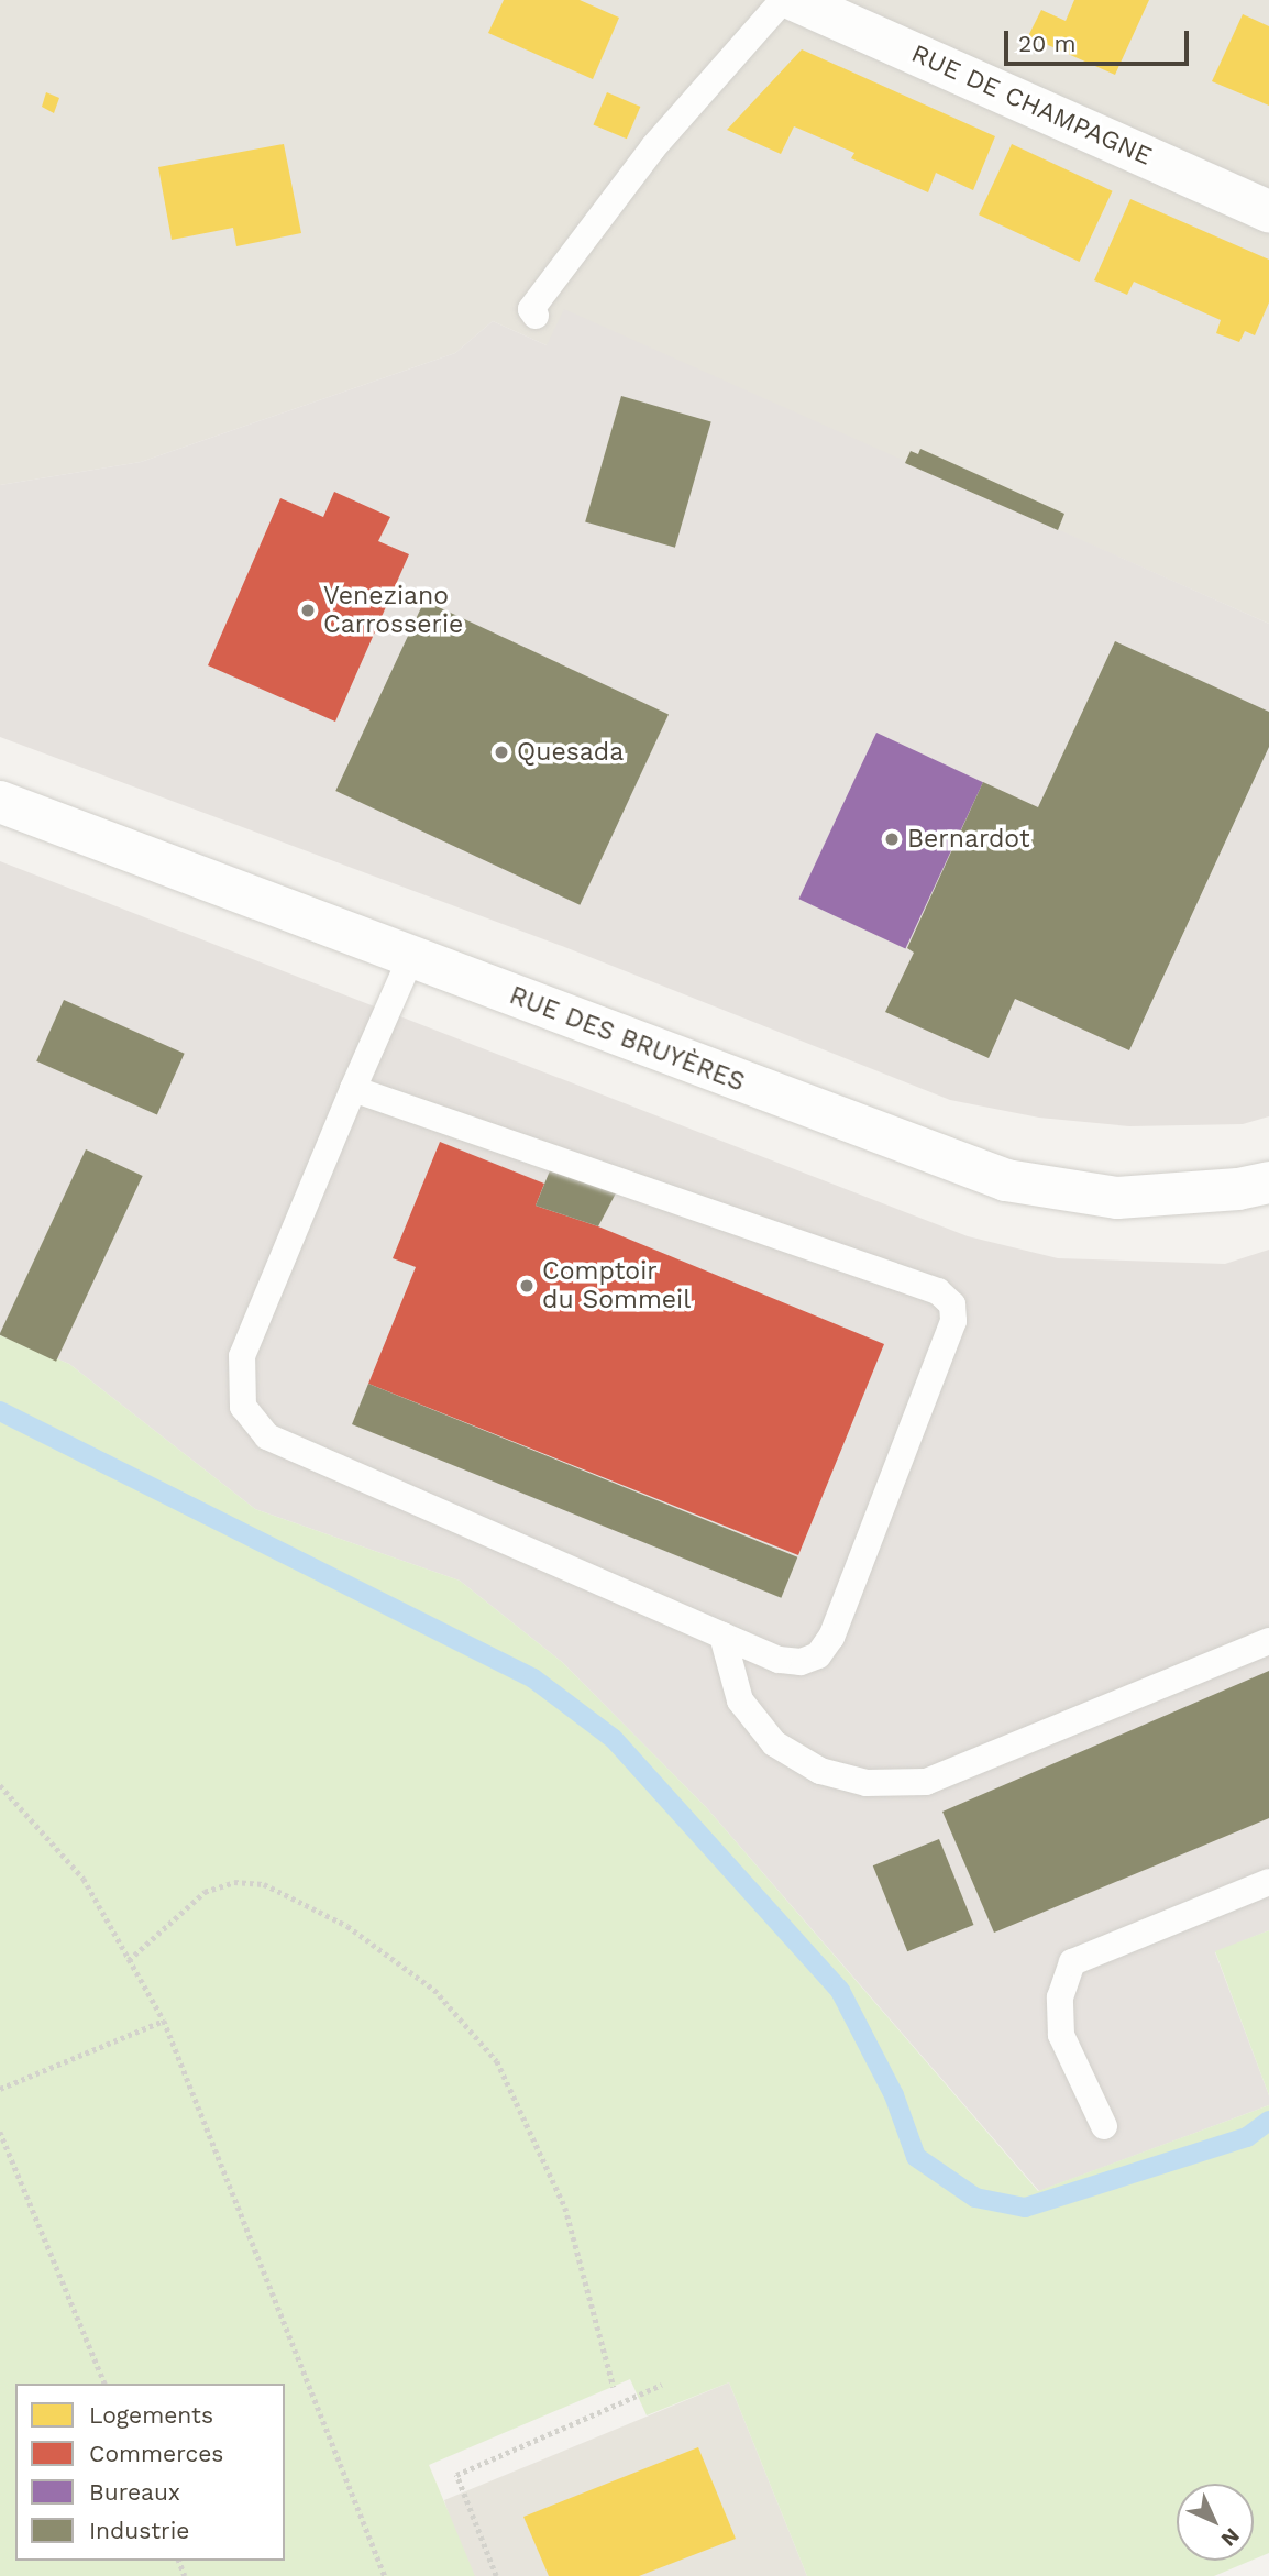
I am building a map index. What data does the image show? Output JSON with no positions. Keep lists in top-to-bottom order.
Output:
{
  "streets": {
    "street": ["RUE DE CHAMPAGNE", "RUE DES BRUYÈRES"]
  },
  "places": [
    "Veneziano Carrosserie",
    "Quesada",
    "Bernardot",
    "Comptoir du Sommeil"
  ],
  "legend": [
    "Logements",
    "Commerces",
    "Bureaux",
    "Industrie"
  ],
  "scale_bar": "20 m",
  "north": "bottom right"
}
